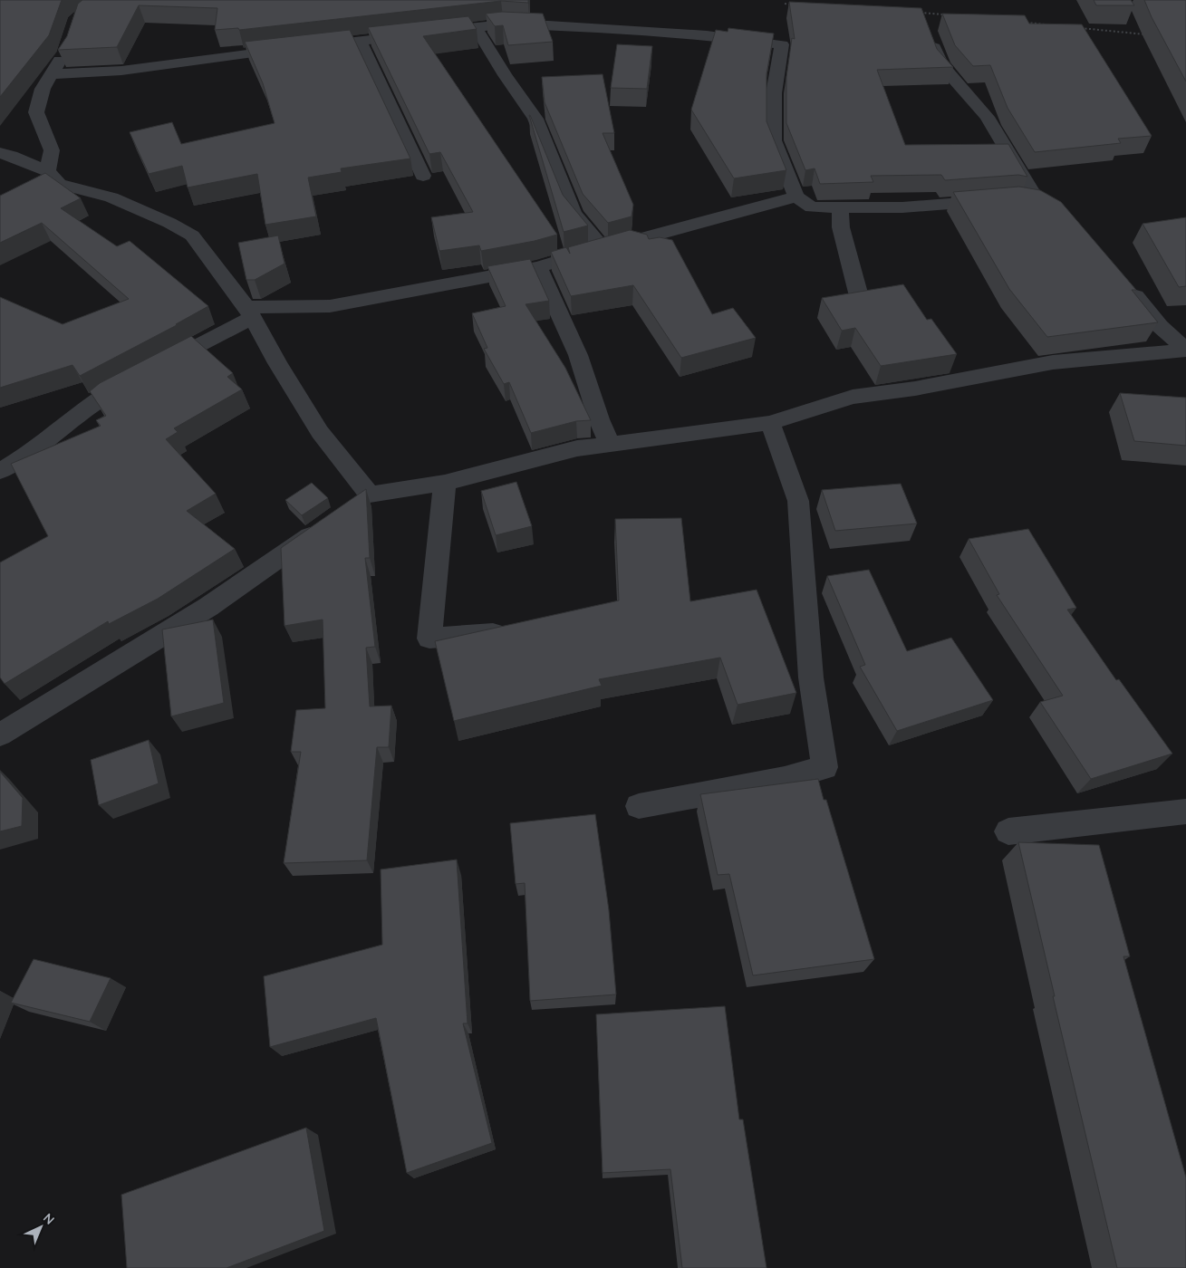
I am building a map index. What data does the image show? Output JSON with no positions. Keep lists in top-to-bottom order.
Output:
{
  "north": "top right"
}
